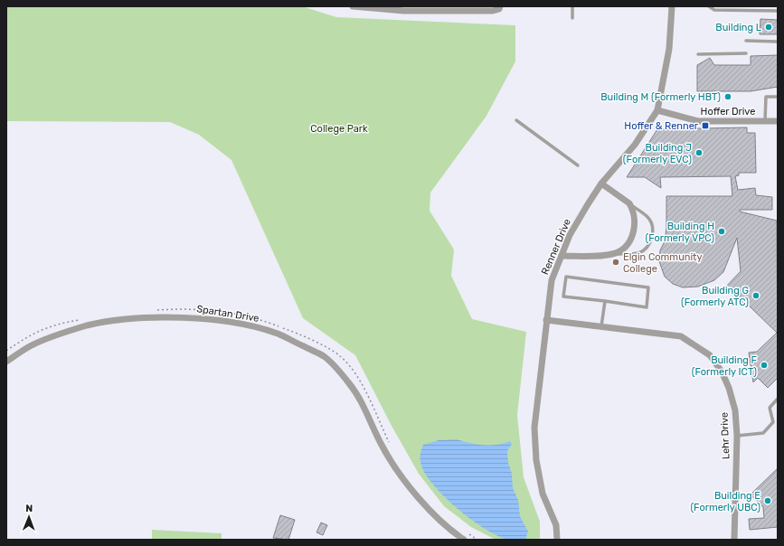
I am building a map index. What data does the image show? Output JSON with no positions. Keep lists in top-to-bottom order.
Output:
{
  "streets": {
    "street": [
      "Hoffer Drive",
      "Renner Drive",
      "Spartan Drive",
      "Lehr Drive"
    ]
  },
  "crossings": [
    ["Hoffer Drive", "Renner Drive"],
    ["Renner Drive", "Lehr Drive"]
  ],
  "parks": ["College Park"],
  "places": {
    "other": [
      "Building L",
      "Building M (Formerly HBT)",
      "Building J (Formerly EVC)",
      "Building H (Formerly VPC)",
      "Elgin Community College",
      "Building G (Formerly ATC)",
      "Building F (Formerly ICT)",
      "Building E (Formerly UBC)"
    ],
    "transit": ["Hoffer & Renner"]
  },
  "north": "top"
}
